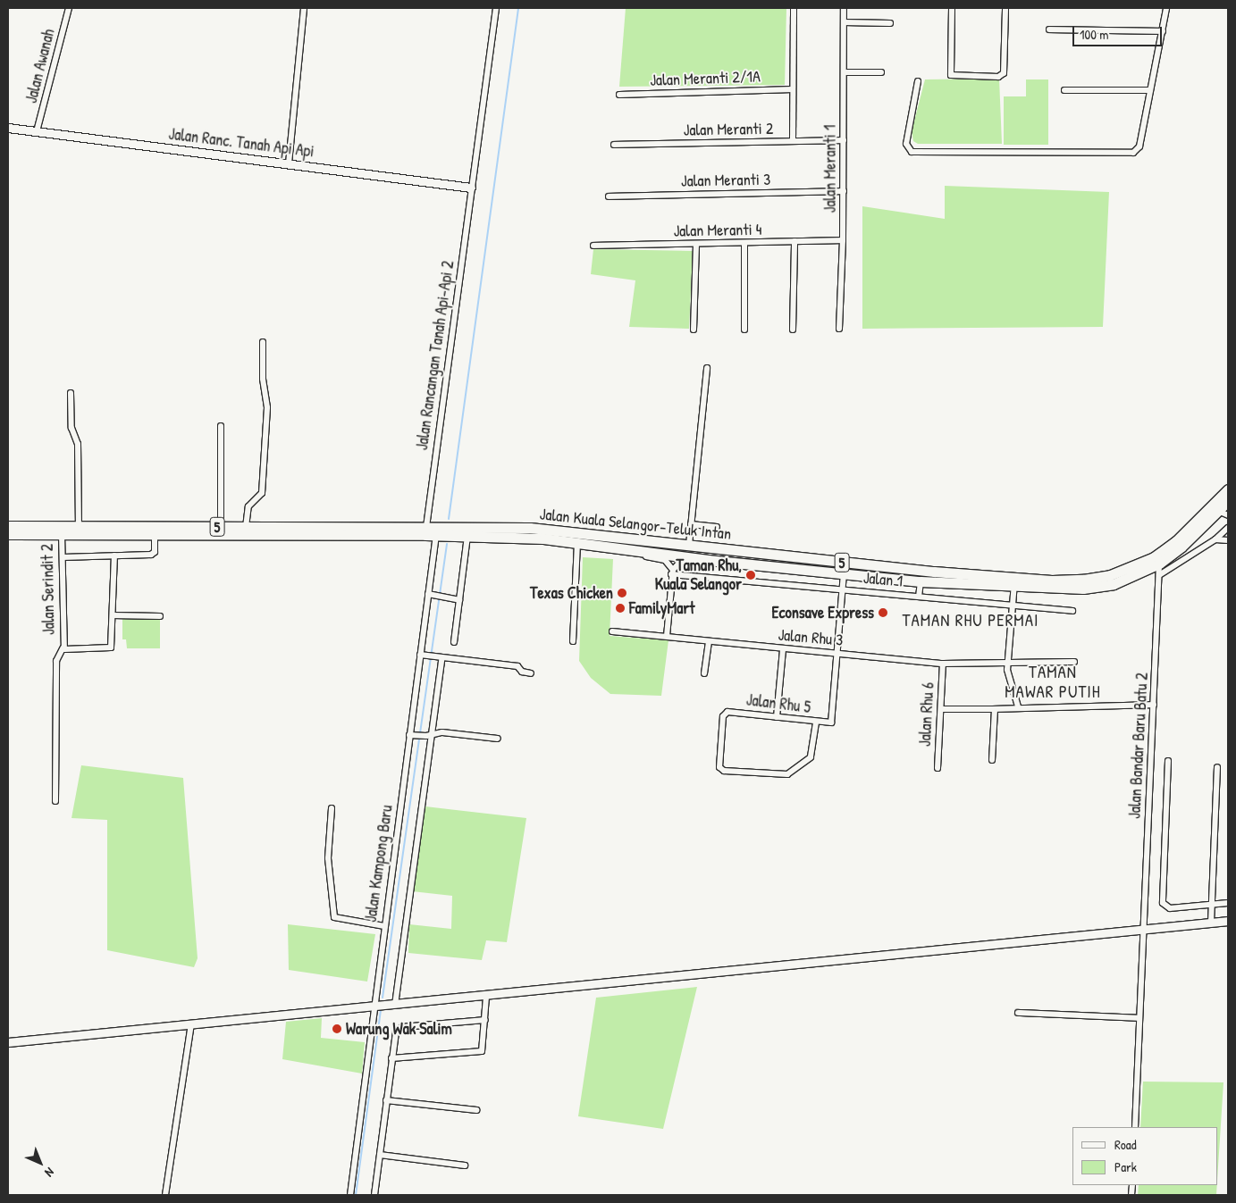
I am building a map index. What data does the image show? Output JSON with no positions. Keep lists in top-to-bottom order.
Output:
{
  "streets": {
    "highway": ["Jalan Kuala Selangor-Teluk Intan", "5"],
    "street": [
      "Jalan Awanah",
      "Jalan Meranti 2/1A",
      "Jalan Meranti 2",
      "Jalan Ranc. Tanah Api Api",
      "Jalan Meranti 1",
      "Jalan Meranti 3",
      "Jalan Meranti 4",
      "Jalan Rancangan Tanah Api-Api 2",
      "Jalan 1",
      "Jalan Serindit 2",
      "Jalan Rhu 3",
      "Jalan Rhu 5",
      "Jalan Rhu 6",
      "Jalan Bandar Baru Batu 2",
      "Jalan Kampong Baru"
    ]
  },
  "crossings": [
    ["Jalan Awanah", "Jalan Ranc. Tanah Api Api"],
    ["Jalan Meranti 2", "Jalan Meranti 1"],
    ["Jalan Ranc. Tanah Api Api", "Jalan Rancangan Tanah Api-Api 2"],
    ["Jalan Meranti 1", "Jalan Meranti 3"],
    ["Jalan Meranti 1", "Jalan Meranti 4"],
    ["Jalan Rancangan Tanah Api-Api 2", "Jalan Kuala Selangor-Teluk Intan"],
    ["Jalan Kuala Selangor-Teluk Intan", "Jalan Serindit 2"],
    ["Jalan Kuala Selangor-Teluk Intan", "Jalan Bandar Baru Batu 2"],
    ["Jalan Kuala Selangor-Teluk Intan", "Jalan Kampong Baru"],
    ["Jalan Rhu 3", "Jalan Rhu 5"],
    ["Jalan Rhu 3", "Jalan Rhu 6"]
  ],
  "districts": ["TAMAN RHU PERMAI", "TAMAN MAWAR PUTIH"],
  "places": [
    "Taman Rhu, Kuala Selangor",
    "Texas Chicken",
    "FamilyMart",
    "Econsave Express",
    "Warung Wak Salim"
  ],
  "legend": ["Road", "Park"],
  "scale_bar": "100 m",
  "north": "bottom right"
}
